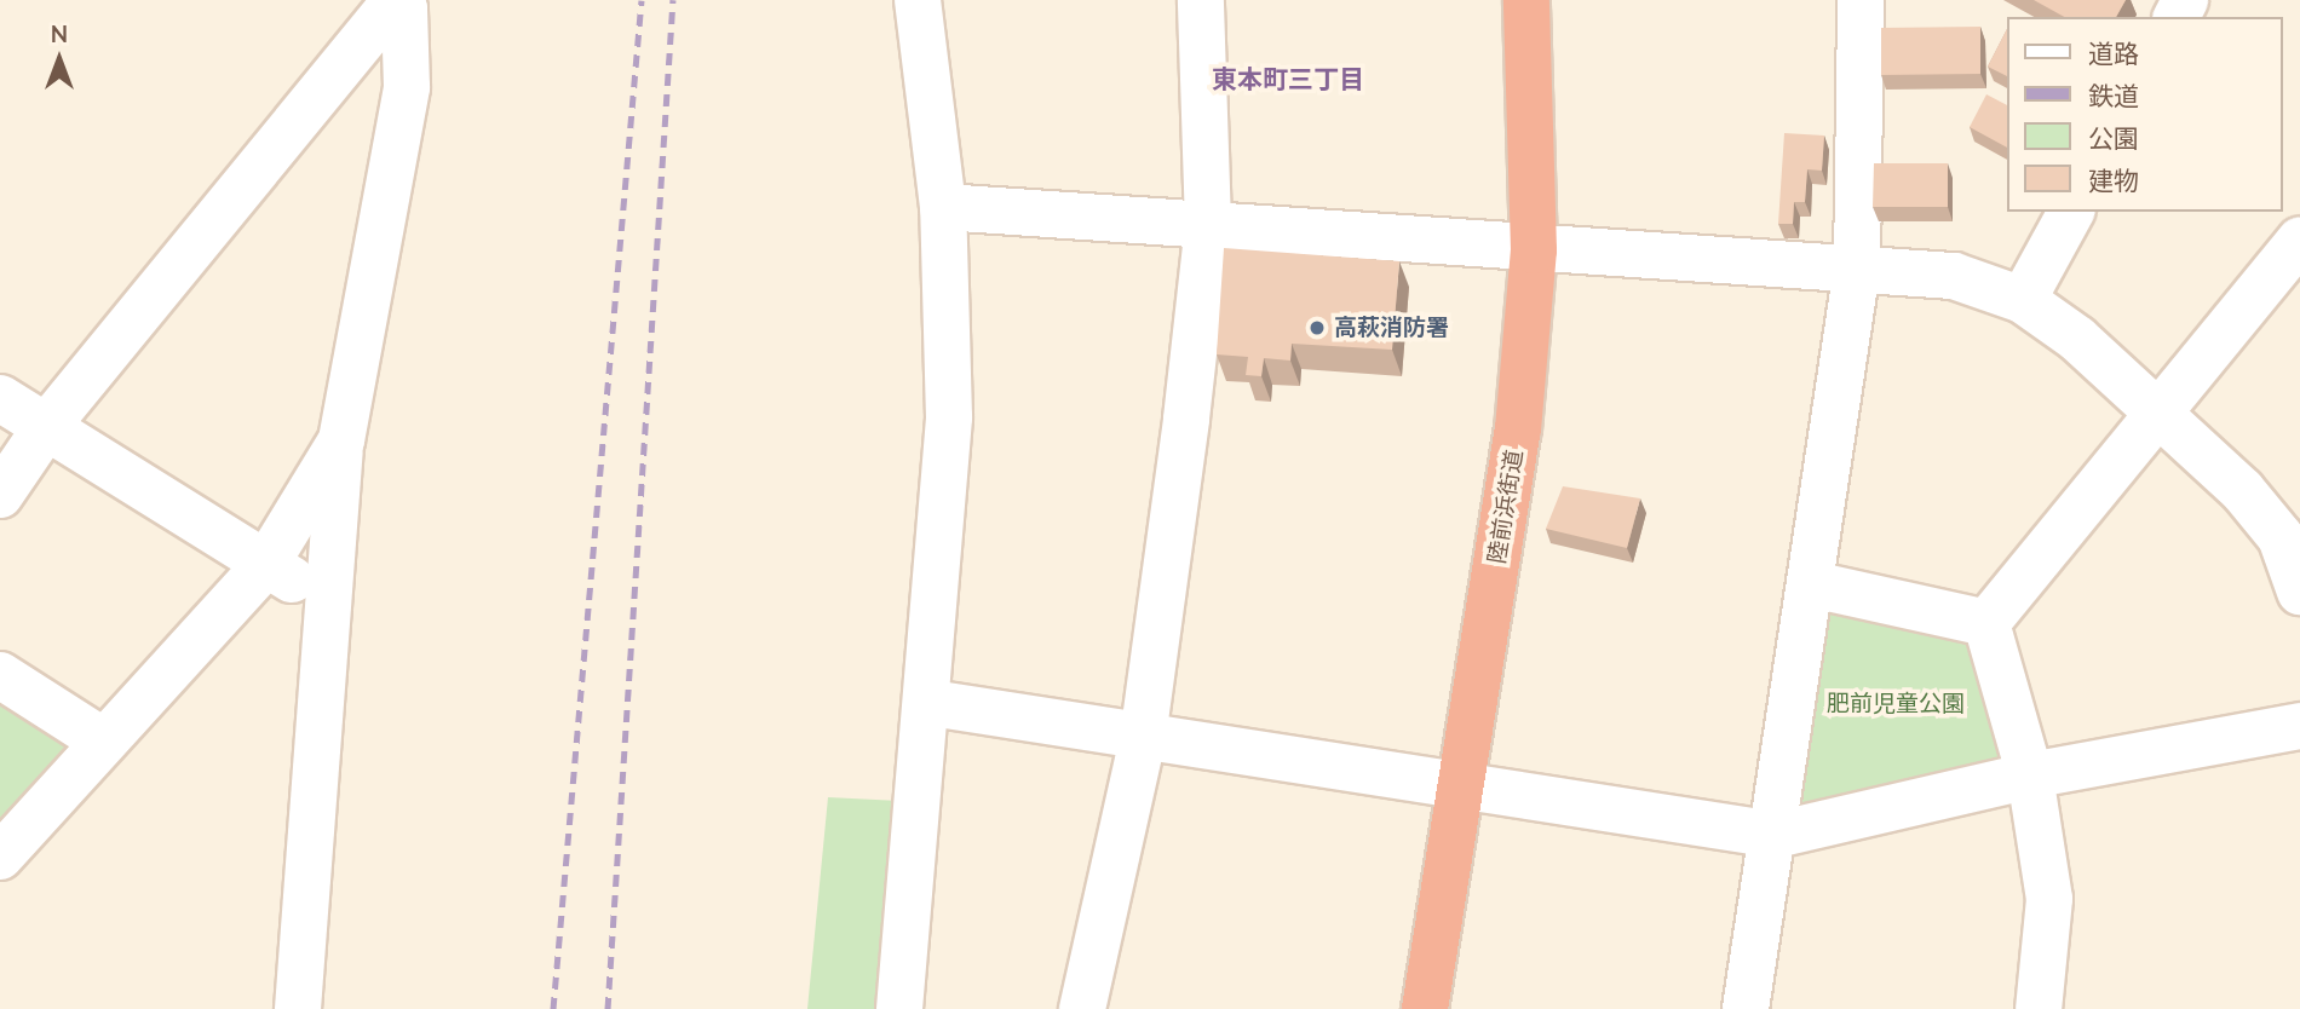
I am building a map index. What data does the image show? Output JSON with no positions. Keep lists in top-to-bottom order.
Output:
{
  "streets": {
    "highway": ["陸前浜街道"]
  },
  "districts": ["東本町三丁目"],
  "parks": ["肥前児童公園"],
  "places": ["高萩消防署"],
  "legend": [
    "道路",
    "鉄道",
    "公園",
    "建物"
  ],
  "north": "top"
}
